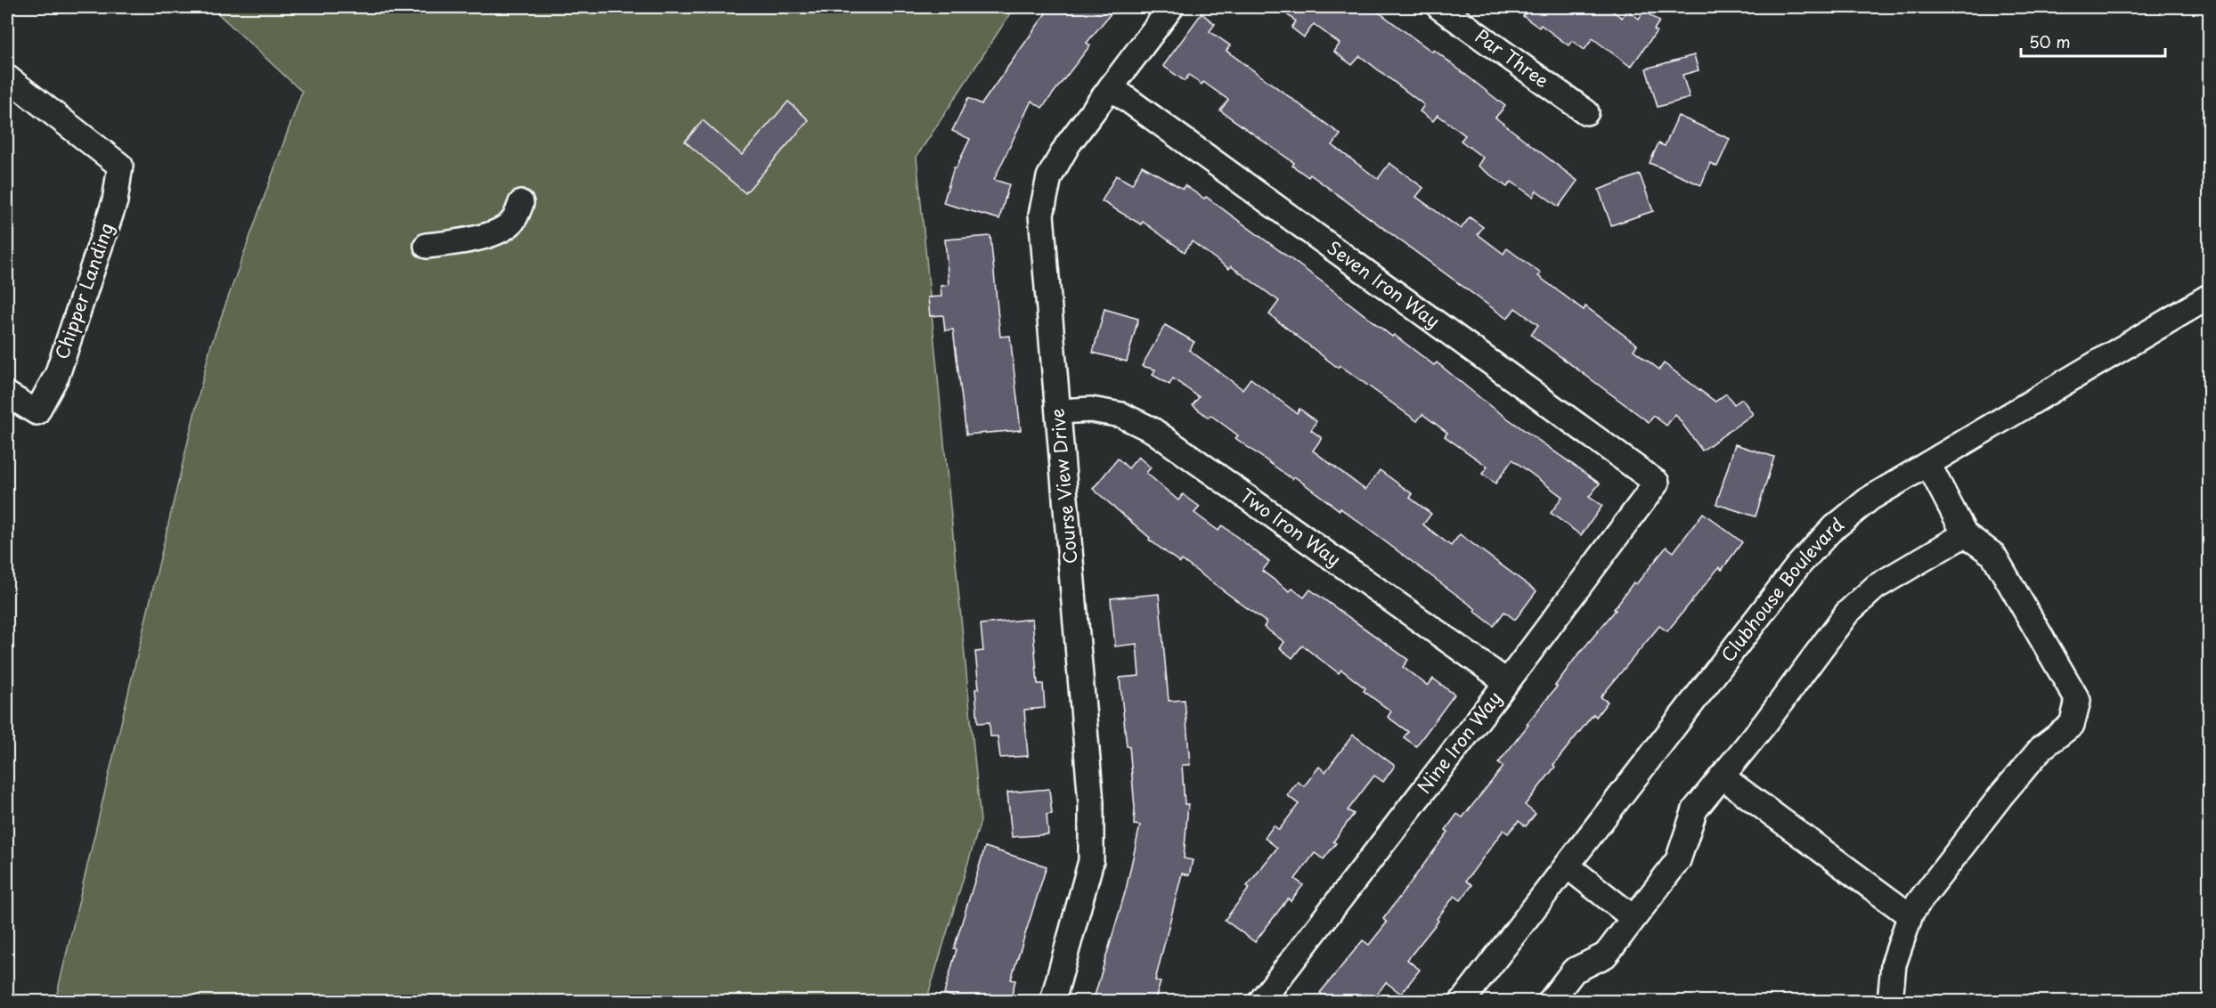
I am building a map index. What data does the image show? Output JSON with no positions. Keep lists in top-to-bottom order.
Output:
{
  "streets": {
    "street": [
      "Par Three",
      "Seven Iron Way",
      "Chipper Landing",
      "Course View Drive",
      "Two Iron Way",
      "Clubhouse Boulevard",
      "Nine Iron Way"
    ]
  },
  "crossings": [
    ["Seven Iron Way", "Course View Drive"],
    ["Seven Iron Way", "Nine Iron Way"],
    ["Course View Drive", "Two Iron Way"],
    ["Two Iron Way", "Nine Iron Way"]
  ],
  "scale_bar": "50 m"
}
